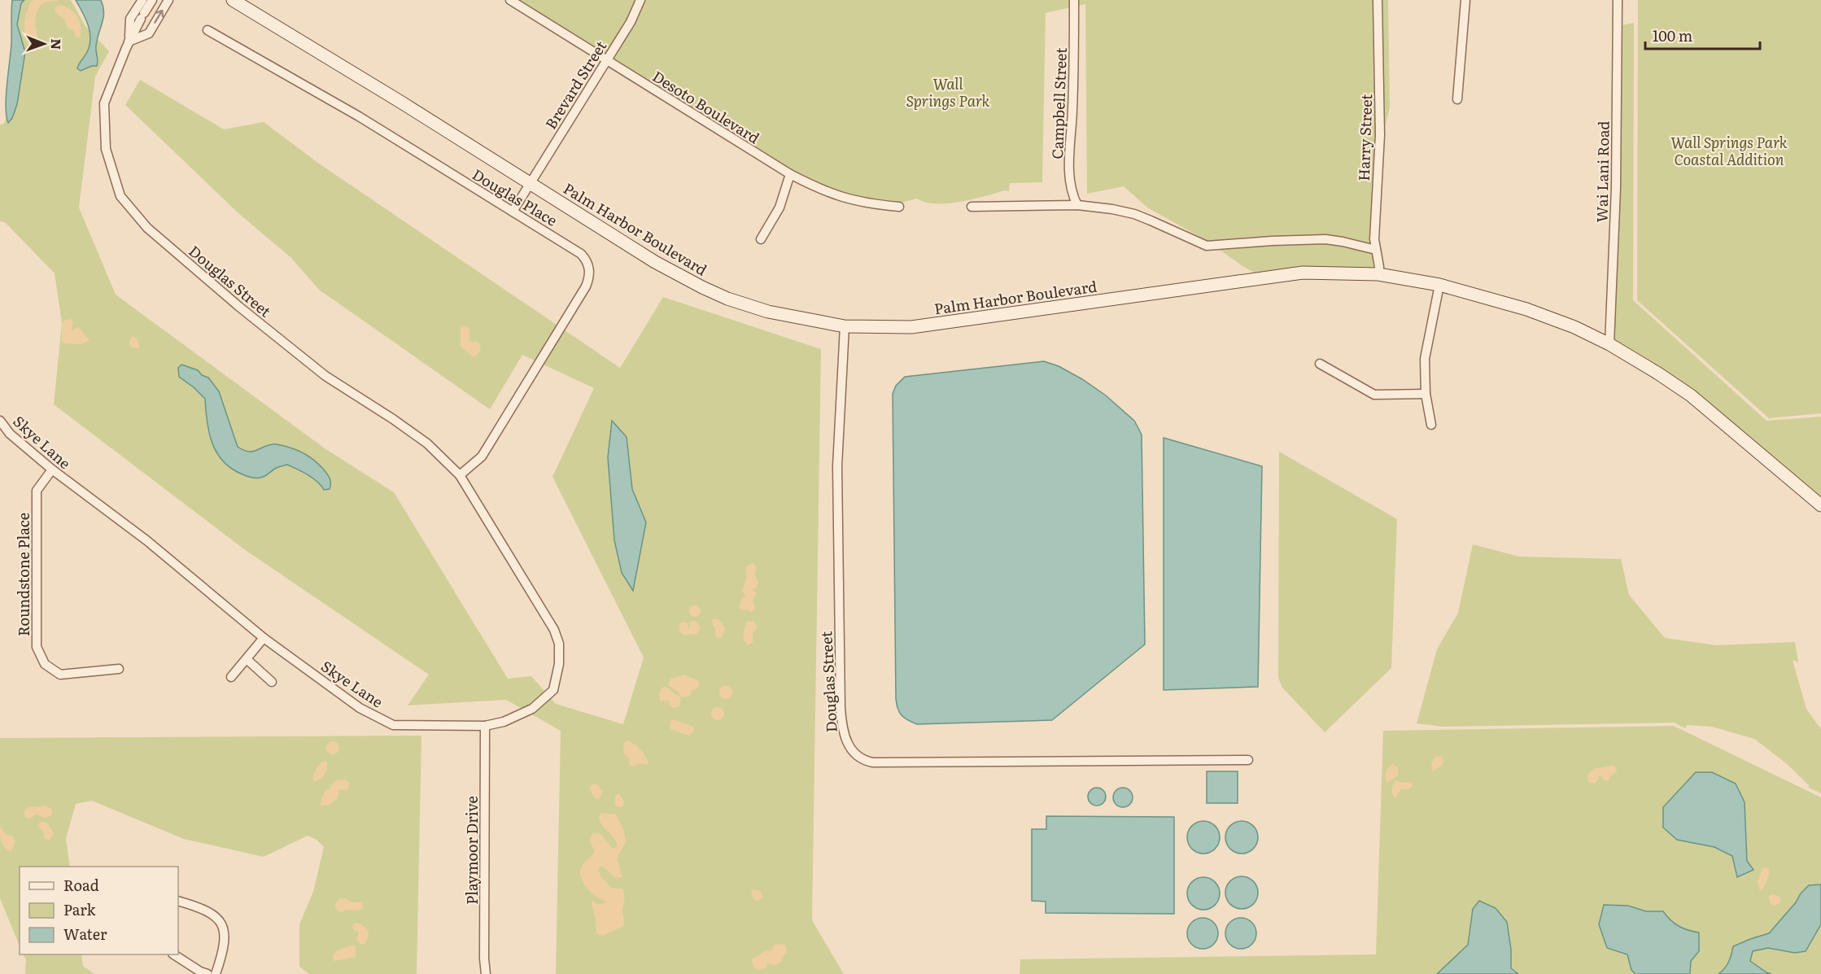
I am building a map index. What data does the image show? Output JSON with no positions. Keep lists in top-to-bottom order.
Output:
{
  "streets": {
    "main road": ["Palm Harbor Boulevard"],
    "street": [
      "Brevard Street",
      "Campbell Street",
      "Desoto Boulevard",
      "Harry Street",
      "Wai Lani Road",
      "Douglas Place",
      "Douglas Street",
      "Skye Lane",
      "Roundstone Place",
      "Playmoor Drive"
    ]
  },
  "crossings": [
    ["Brevard Street", "Desoto Boulevard"],
    ["Brevard Street", "Douglas Place"],
    ["Brevard Street", "Palm Harbor Boulevard"],
    ["Harry Street", "Palm Harbor Boulevard"],
    ["Wai Lani Road", "Palm Harbor Boulevard"],
    ["Douglas Place", "Douglas Street"],
    ["Douglas Place", "Skye Lane"],
    ["Palm Harbor Boulevard", "Douglas Street"],
    ["Douglas Street", "Skye Lane"],
    ["Skye Lane", "Roundstone Place"],
    ["Skye Lane", "Playmoor Drive"]
  ],
  "parks": ["Wall Springs Park", "Wall Springs Park Coastal Addition"],
  "legend": ["Road", "Park", "Water"],
  "scale_bar": "100 m",
  "north": "right"
}
